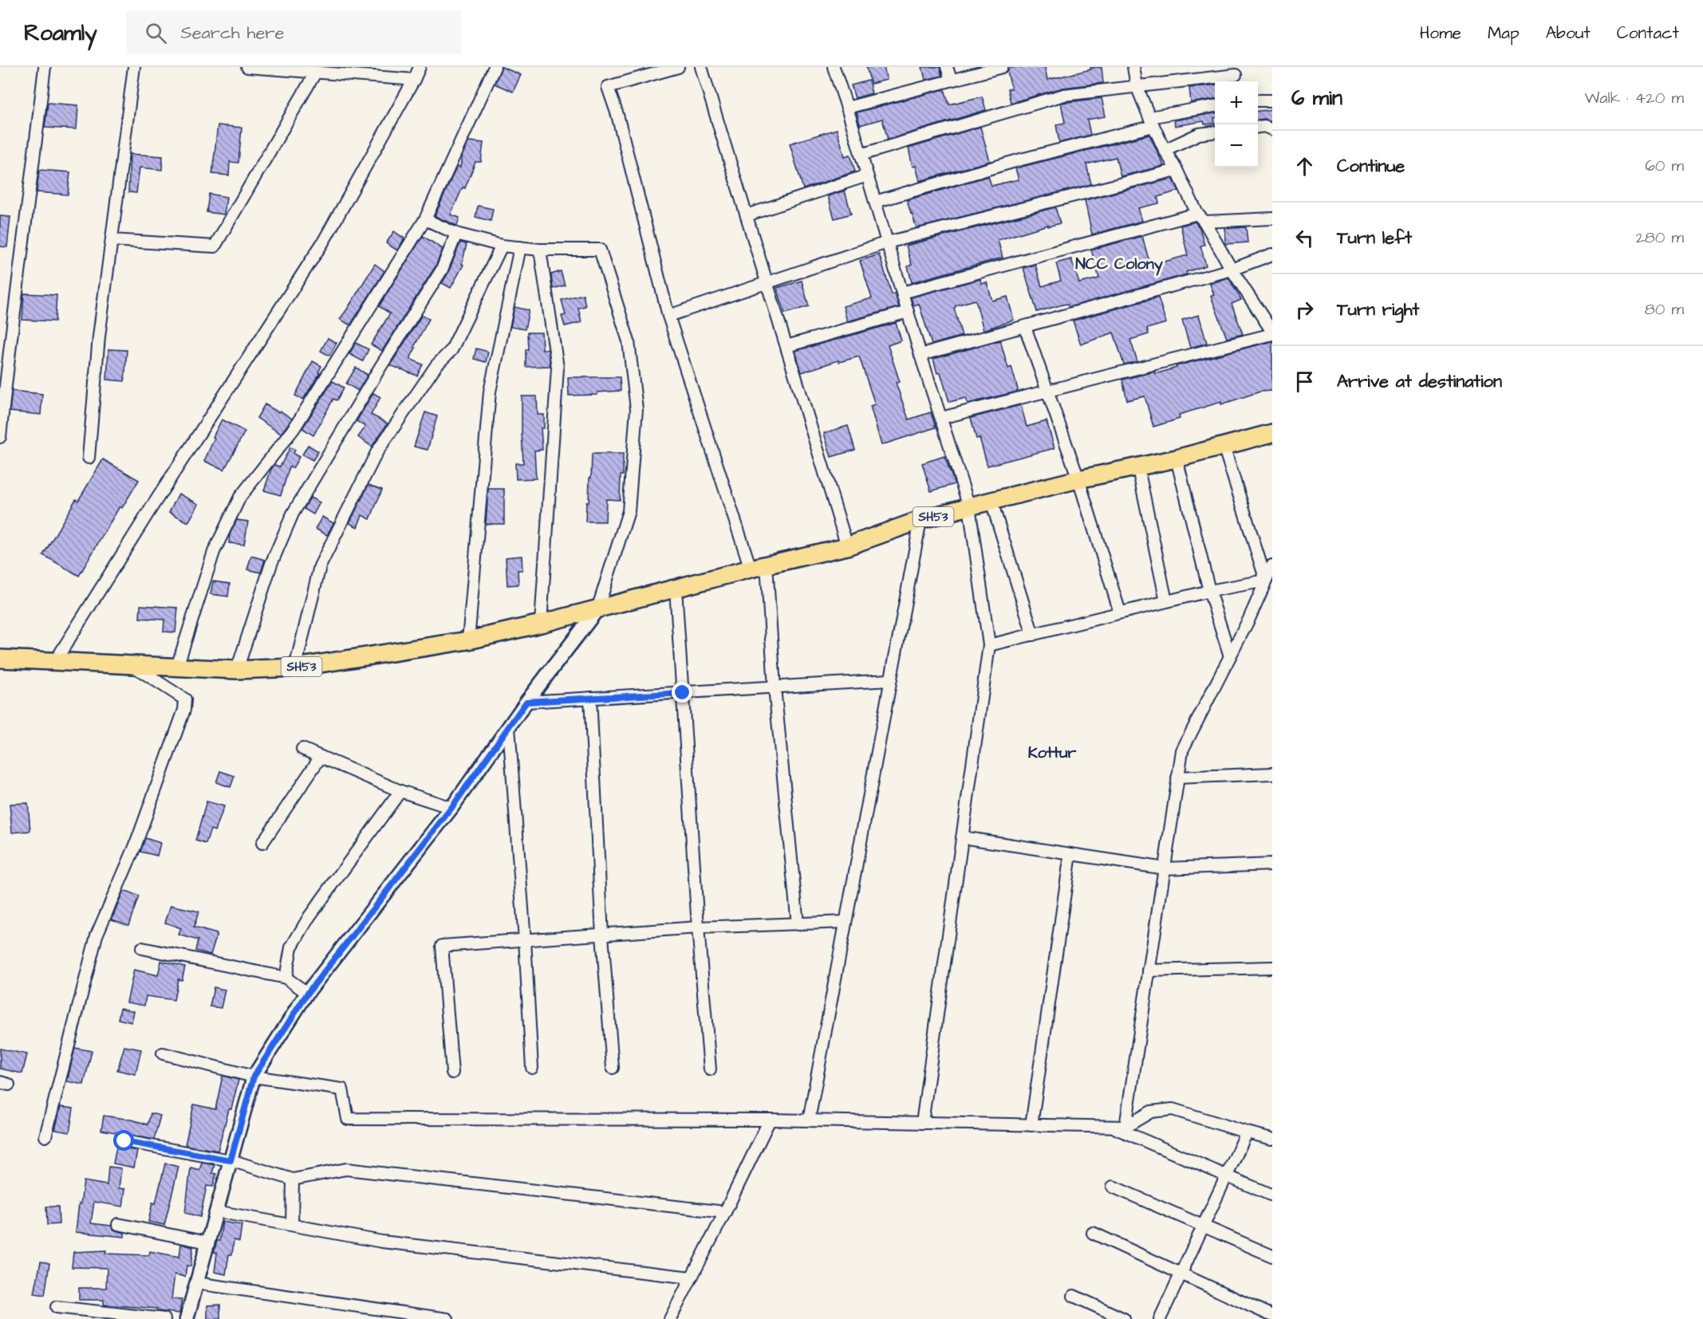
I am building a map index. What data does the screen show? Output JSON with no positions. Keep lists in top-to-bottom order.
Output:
{
  "streets": {
    "main road": ["SH53"]
  },
  "districts": ["NCC Colony", "Kottur"],
  "page": {
    "header": "Roamly",
    "search": "Search here",
    "nav": [
      "Home",
      "Map",
      "About",
      "Contact"
    ],
    "heading": ["6 min", "Walk · 420 m"],
    "map_buttons": ["+", "−"],
    "list": [
      ["Continue", "60 m"],
      ["Turn left", "280 m"],
      ["Turn right", "80 m"],
      "Arrive at destination"
    ]
  }
}
